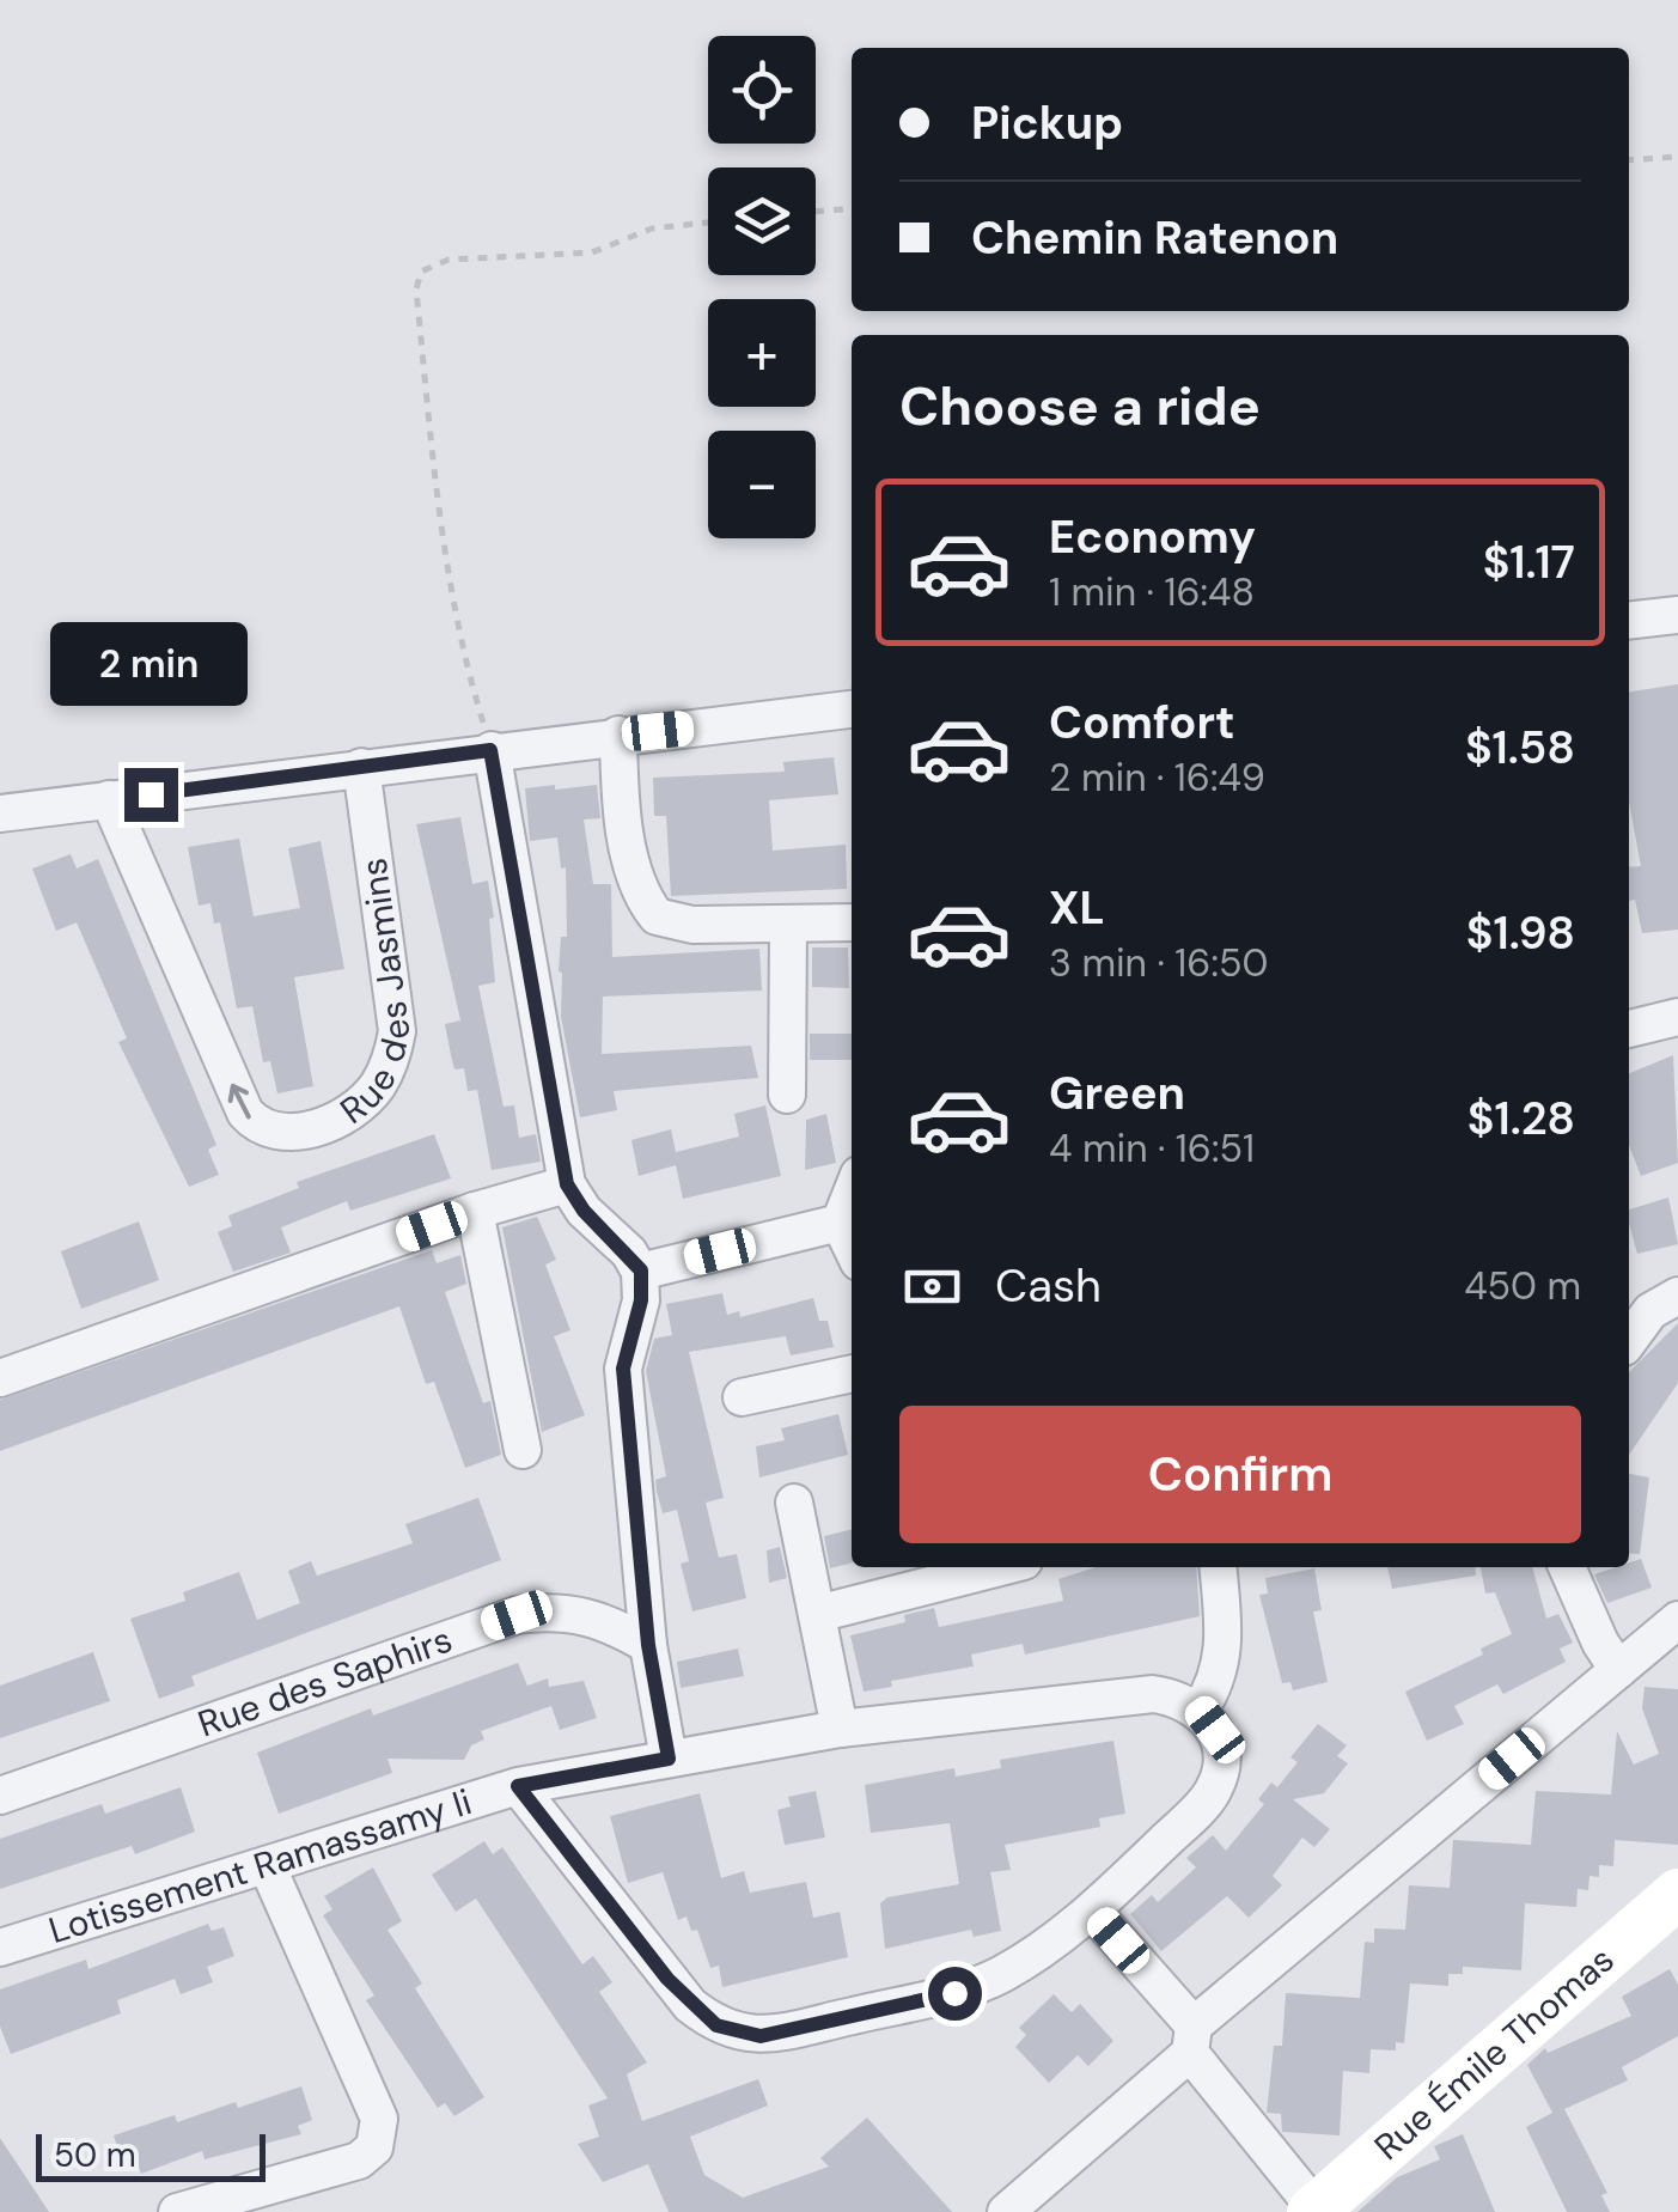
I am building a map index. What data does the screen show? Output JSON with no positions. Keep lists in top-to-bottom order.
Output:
{
  "streets": {
    "street": [
      "Rue des Jasmins",
      "Rue des Saphirs",
      "Lotissement Ramassamy Ii",
      "Rue Émile Thomas"
    ]
  },
  "scale_bar": "50 m",
  "page": {
    "map_buttons": ["+", "−"],
    "banner": ["Pickup", "Chemin Ratenon"],
    "heading": "Choose a ride",
    "list": [
      {
        "name": "Economy",
        "note": "1 min · 16:48",
        "value": "$1.17"
      },
      {
        "name": "Comfort",
        "note": "2 min · 16:49",
        "value": "$1.58"
      },
      {
        "name": "XL",
        "note": "3 min · 16:50",
        "value": "$1.98"
      },
      {
        "name": "Green",
        "note": "4 min · 16:51",
        "value": "$1.28"
      }
    ],
    "bubble": "2 min",
    "pay": ["Cash", "450 m"],
    "buttons": "Confirm",
    "scale": "50 m"
  }
}
